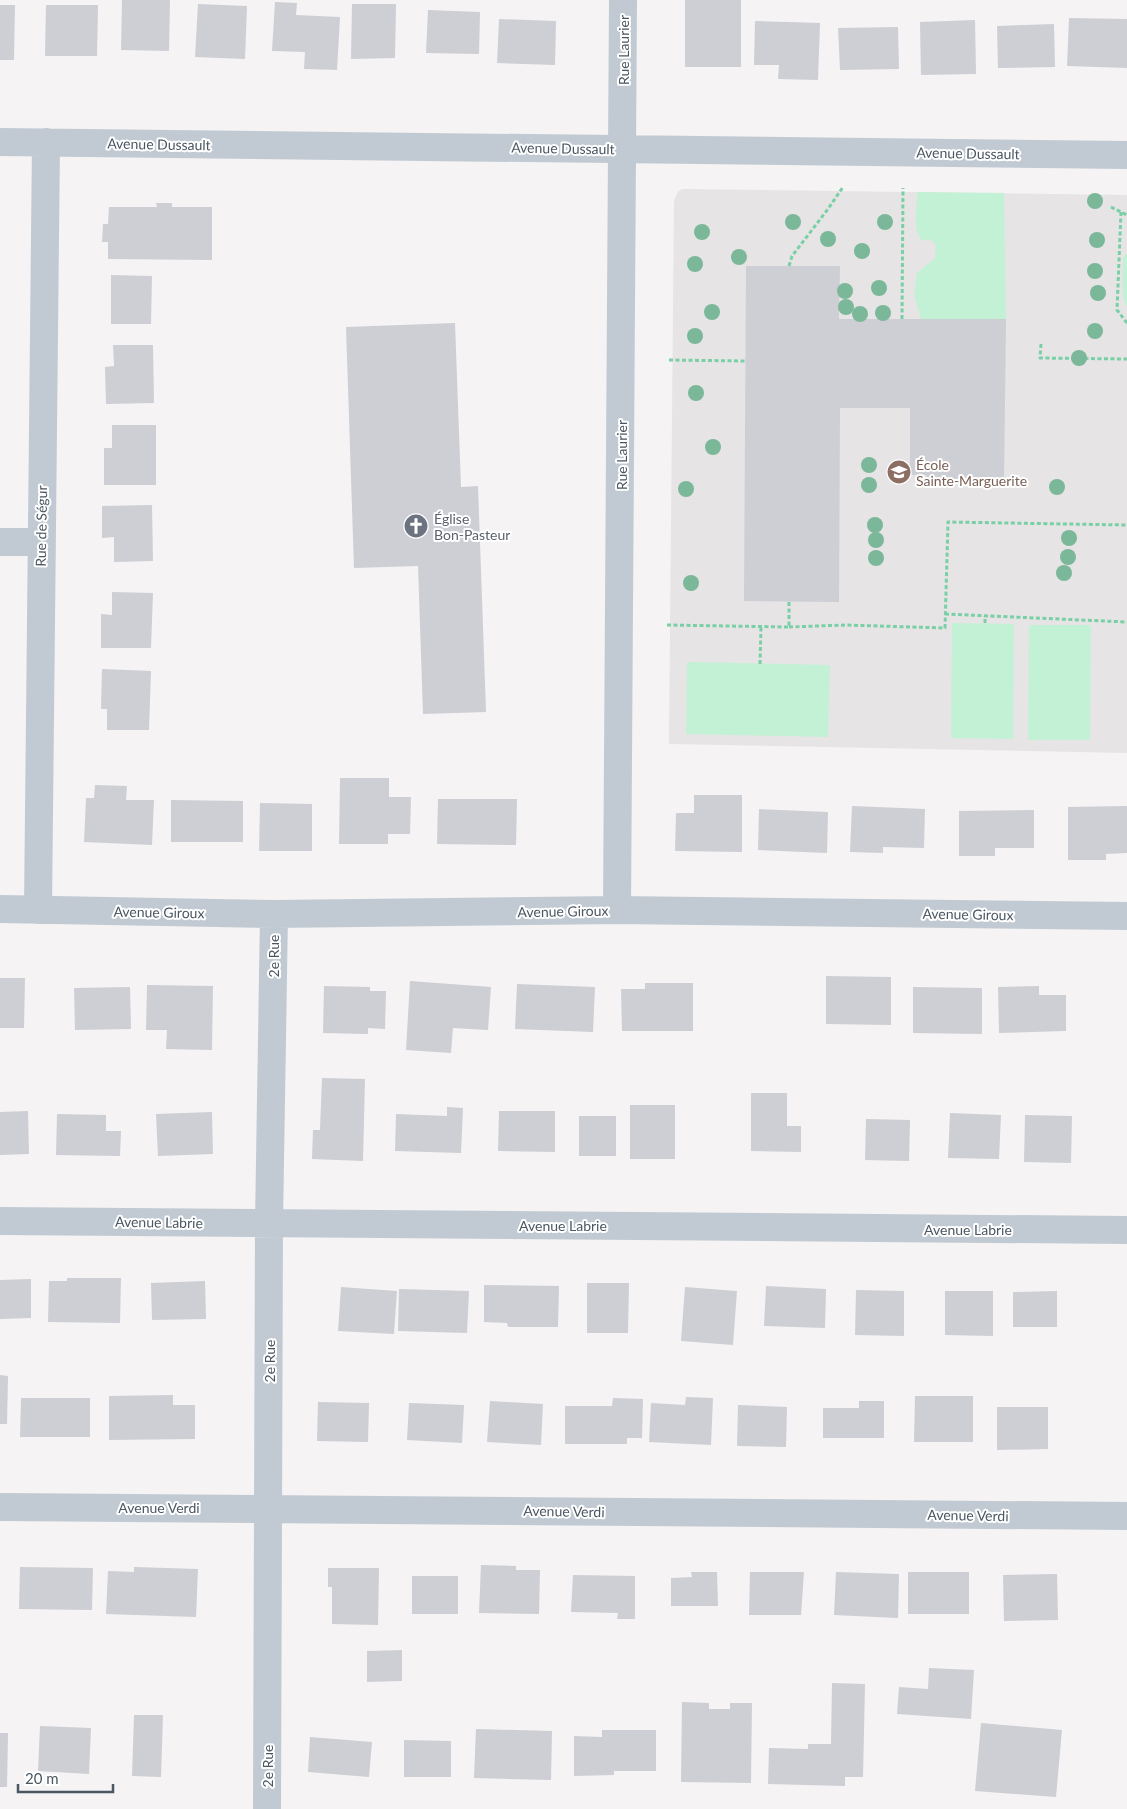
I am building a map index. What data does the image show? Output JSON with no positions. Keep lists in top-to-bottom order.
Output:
{
  "streets": {
    "street": [
      "Rue Laurier",
      "Avenue Dussault",
      "Rue de Ségur",
      "Avenue Giroux",
      "2e Rue",
      "Avenue Labrie",
      "Avenue Verdi"
    ]
  },
  "crossings": [
    ["Rue Laurier", "Avenue Dussault"],
    ["Rue Laurier", "Avenue Giroux"],
    ["Avenue Dussault", "Rue de Ségur"],
    ["Rue de Ségur", "Avenue Giroux"],
    ["Avenue Giroux", "2e Rue"],
    ["2e Rue", "Avenue Labrie"],
    ["2e Rue", "Avenue Verdi"]
  ],
  "places": {
    "school or university": ["École Sainte-Marguerite"],
    "church": ["Église Bon-Pasteur"]
  },
  "scale_bar": "20 m"
}
